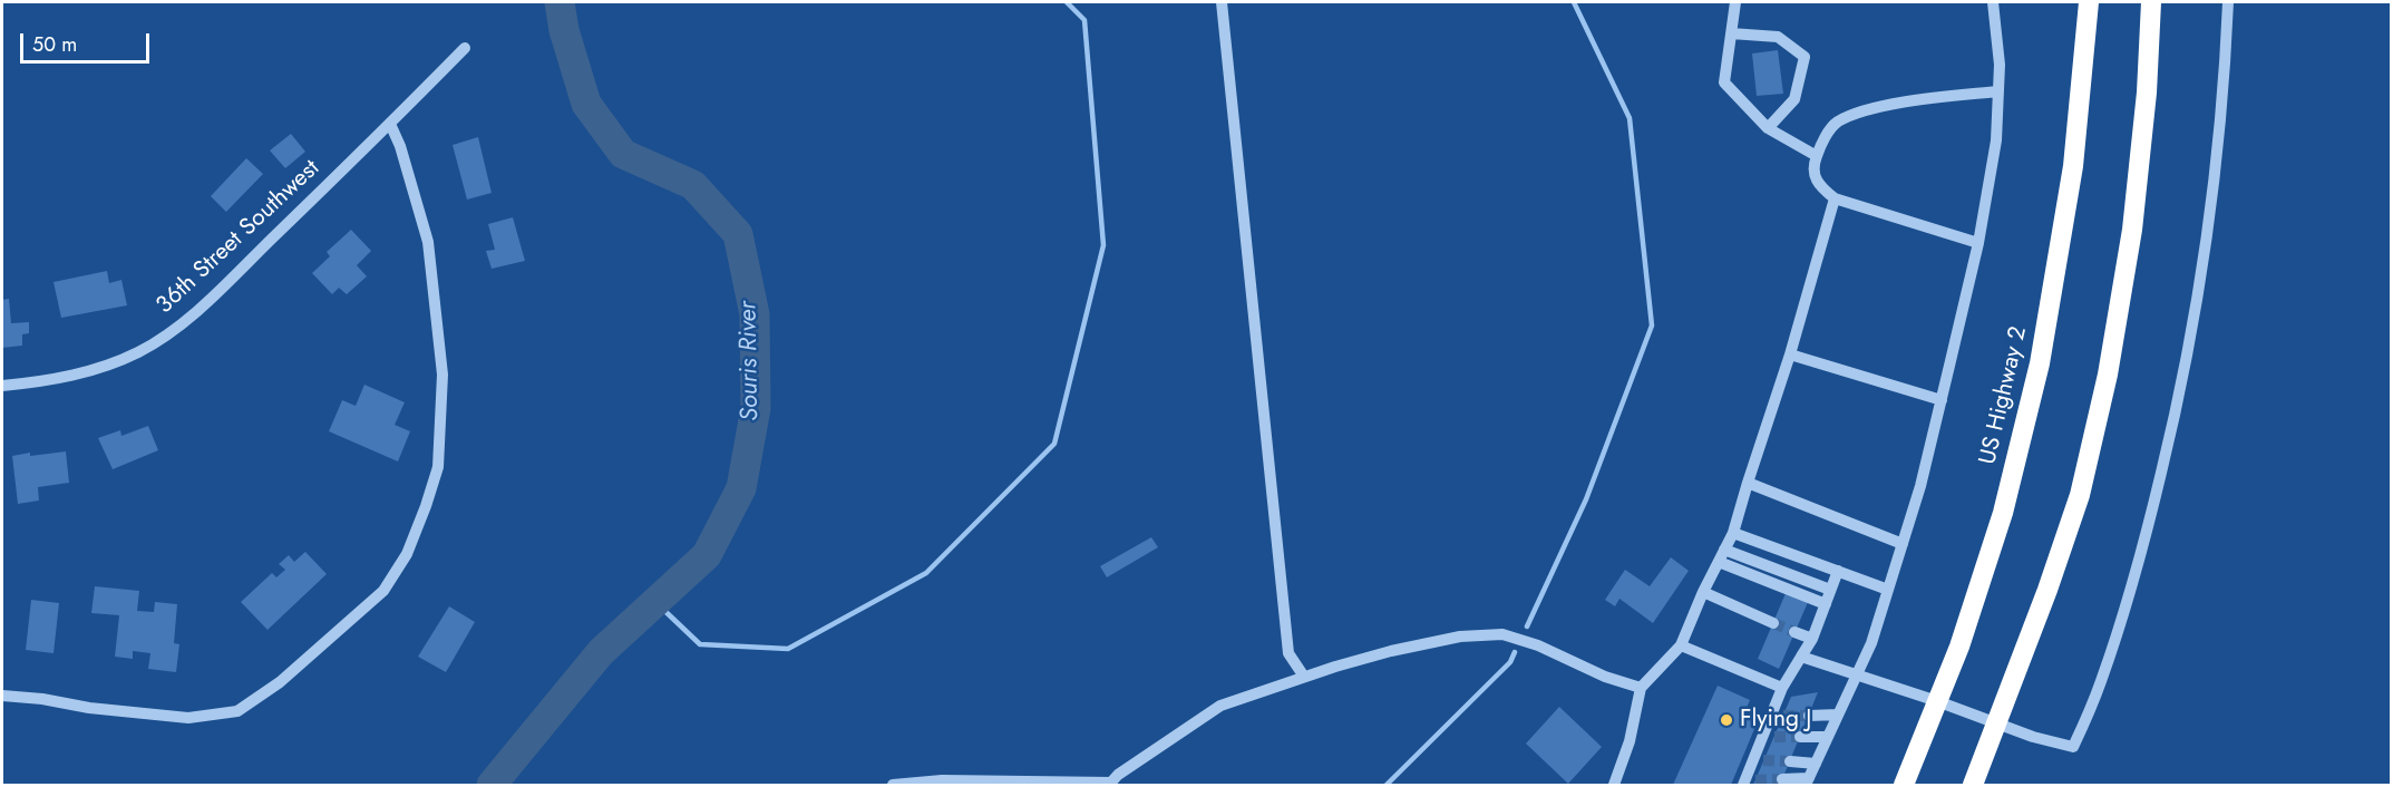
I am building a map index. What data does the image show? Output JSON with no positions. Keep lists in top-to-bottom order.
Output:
{
  "streets": {
    "highway": ["US Highway 2"],
    "street": ["36th Street Southwest"]
  },
  "water": ["Souris River"],
  "places": ["Flying J"],
  "scale_bar": "50 m"
}
